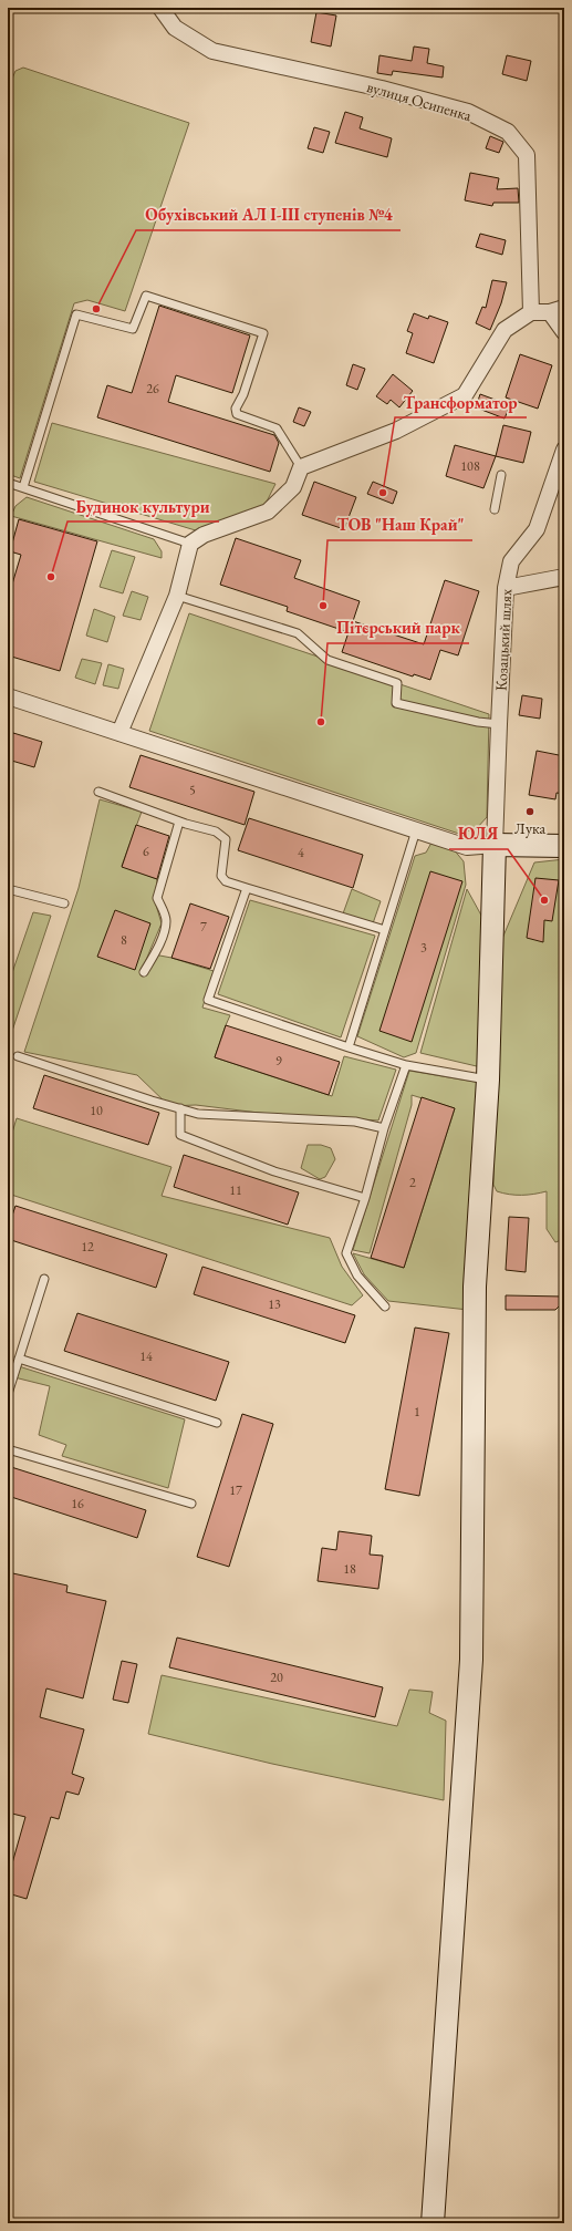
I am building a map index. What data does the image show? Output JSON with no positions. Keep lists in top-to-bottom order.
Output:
{
  "streets": {
    "street": ["вулиця Осипенка", "Козацький шлях"]
  },
  "places": [
    "Обухівський АЛ І-ІІІ ступенів №4",
    "Трансформатор",
    "Будинок культури",
    "ТОВ \"Наш Край\"",
    "Пітєрський парк",
    "Лука",
    "ЮЛЯ"
  ],
  "house_numbers": [
    "26",
    "108",
    "5",
    "6",
    "4",
    "7",
    "8",
    "3",
    "9",
    "10",
    "2",
    "11",
    "12",
    "13",
    "14",
    "1",
    "17",
    "16",
    "18",
    "20"
  ]
}
